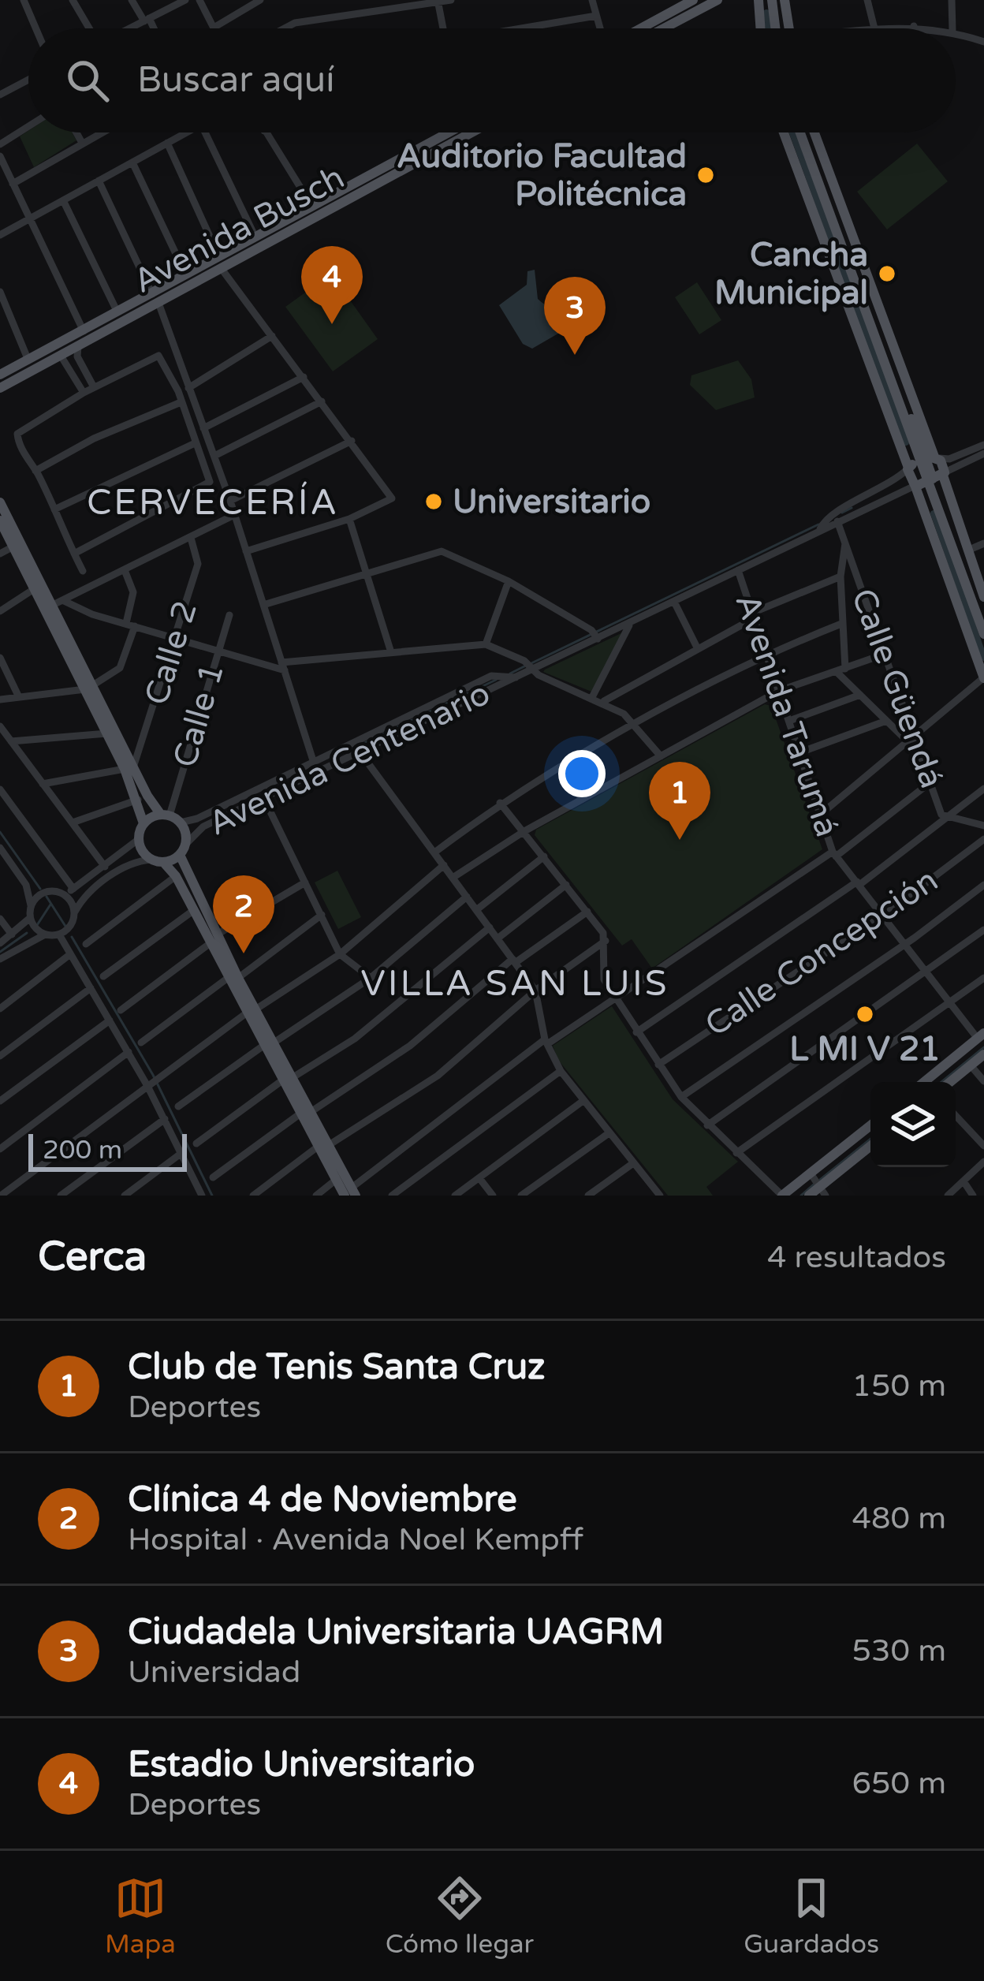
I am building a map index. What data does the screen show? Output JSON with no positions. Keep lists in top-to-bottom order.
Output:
{
  "streets": {
    "main road": ["Avenida Busch"],
    "street": [
      "Calle 2",
      "Calle Güendá",
      "Calle 1",
      "Avenida Tarumá",
      "Avenida Centenario",
      "Calle Concepción"
    ]
  },
  "crossings": [
    ["Calle Güendá", "Avenida Centenario"],
    ["Calle 1", "Avenida Centenario"],
    ["Avenida Tarumá", "Avenida Centenario"],
    ["Avenida Tarumá", "Calle Concepción"]
  ],
  "districts": ["CERVECERÍA", "VILLA SAN LUIS"],
  "places": [
    "Auditorio Facultad Politécnica",
    "Cancha Municipal",
    "Universitario",
    "L MI V 21"
  ],
  "scale_bar": "200 m",
  "page": {
    "search": "Buscar aquí",
    "pins": [
      "4",
      "3",
      "1",
      "2"
    ],
    "scale": "200 m",
    "heading": ["Cerca", "4 resultados"],
    "list": [
      {
        "mark": "1",
        "name": "Club de Tenis Santa Cruz",
        "note": "Deportes",
        "value": "150 m"
      },
      {
        "mark": "2",
        "name": "Clínica 4 de Noviembre",
        "note": "Hospital · Avenida Noel Kempff",
        "value": "480 m"
      },
      {
        "mark": "3",
        "name": "Ciudadela Universitaria UAGRM",
        "note": "Universidad",
        "value": "530 m"
      },
      {
        "mark": "4",
        "name": "Estadio Universitario",
        "note": "Deportes",
        "value": "650 m"
      }
    ],
    "nav": ["Mapa", "Cómo llegar", "Guardados"]
  }
}
